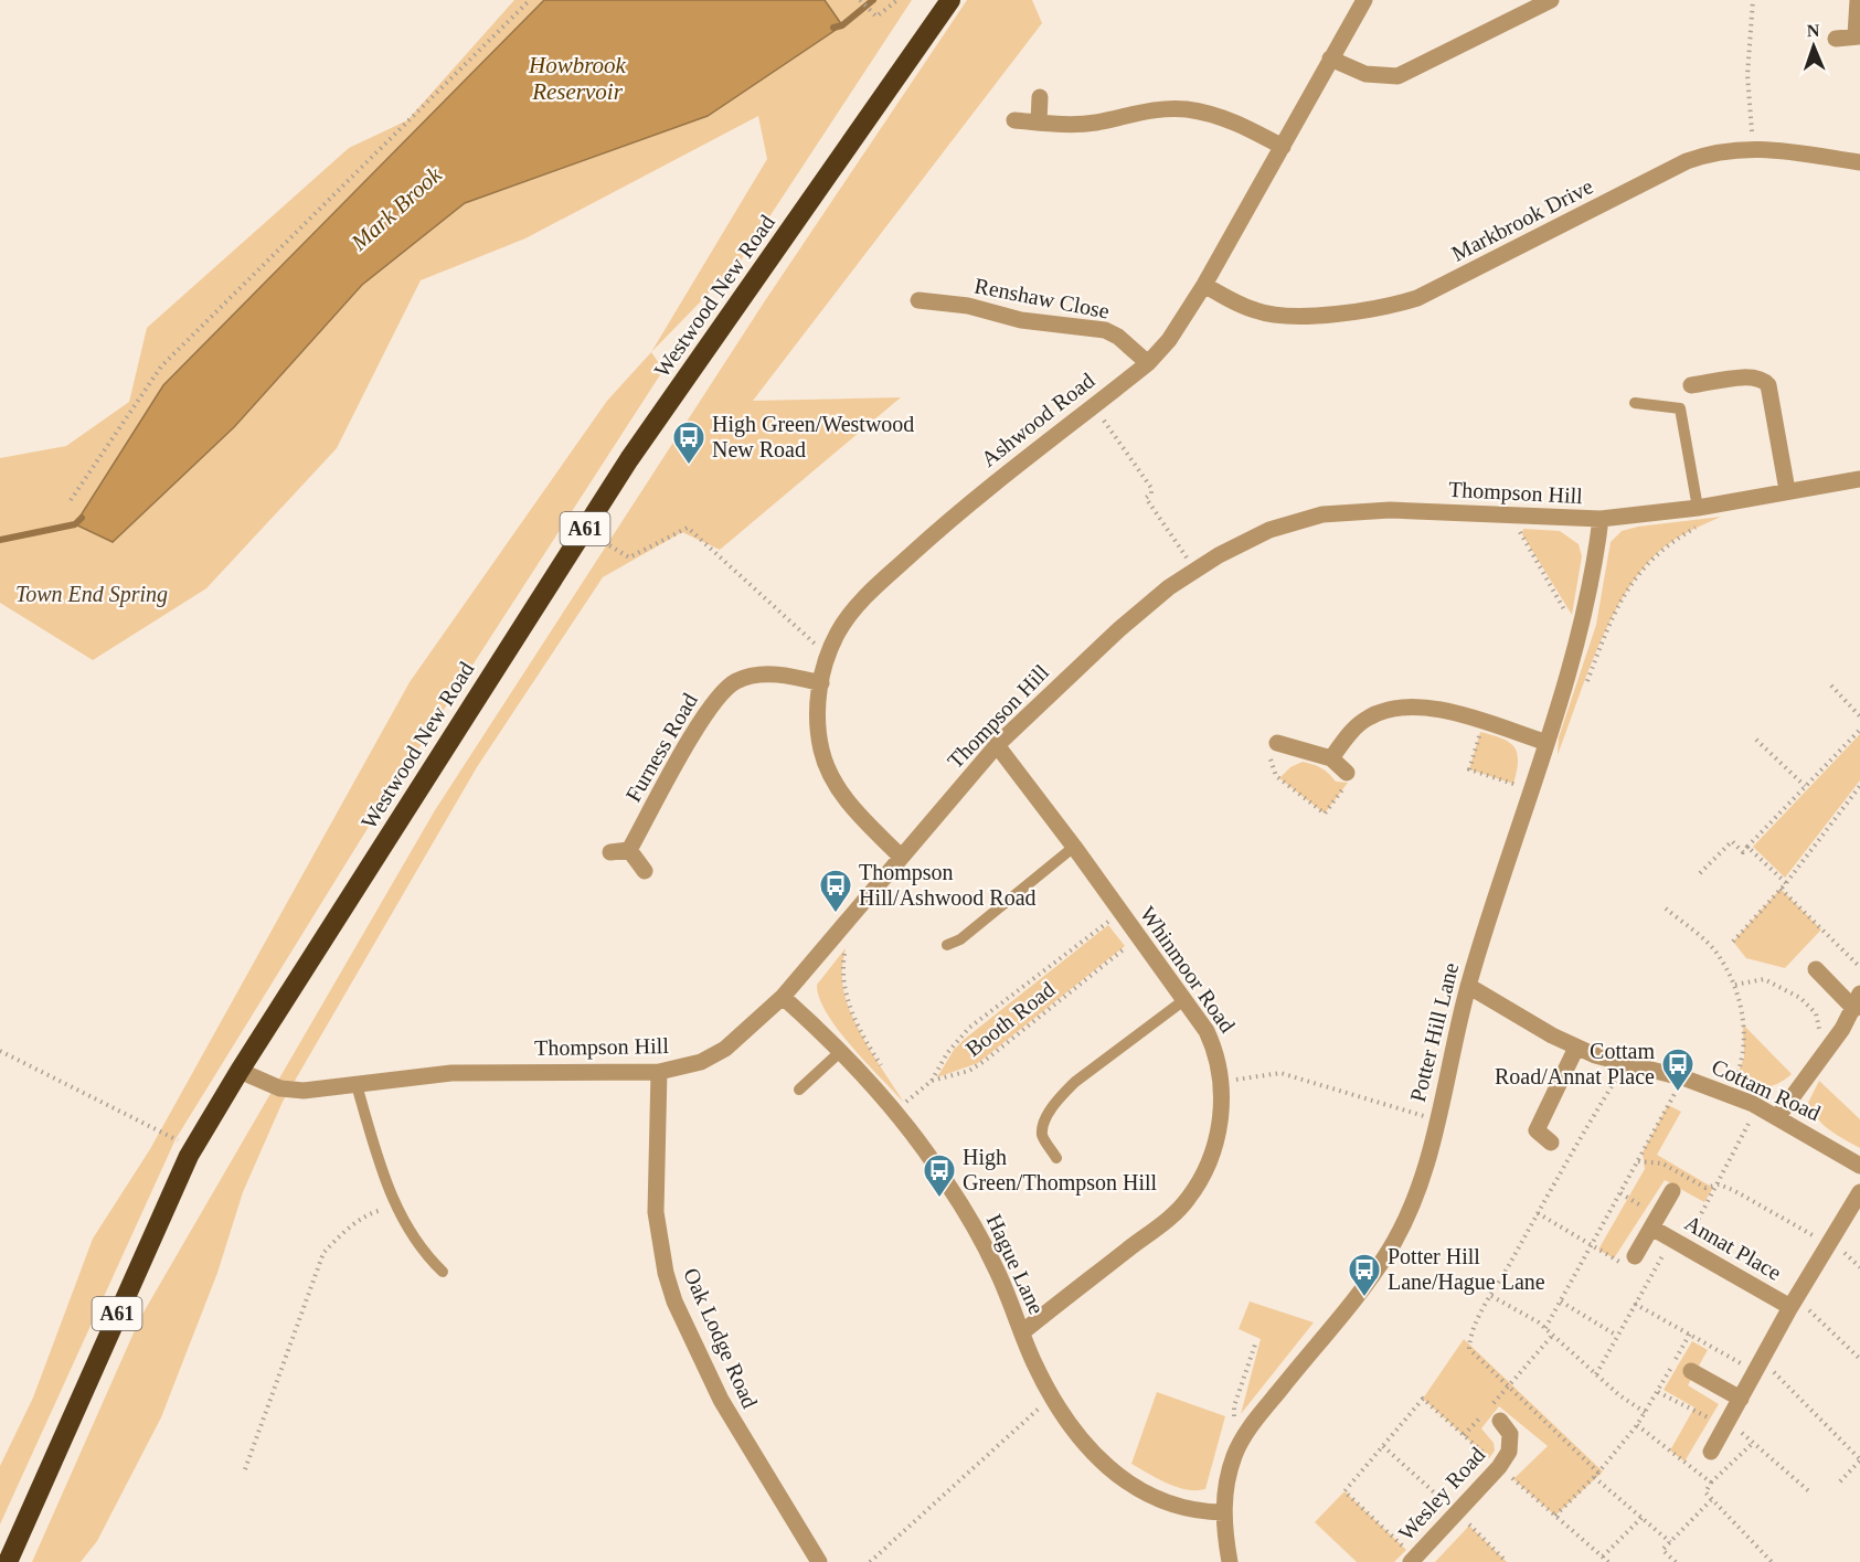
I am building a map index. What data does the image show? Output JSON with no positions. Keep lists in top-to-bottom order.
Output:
{
  "streets": {
    "highway": ["Westwood New Road", "A61"],
    "street": [
      "Markbrook Drive",
      "Renshaw Close",
      "Ashwood Road",
      "Thompson Hill",
      "Furness Road",
      "Whinmoor Road",
      "Potter Hill Lane",
      "Cottam Road",
      "Annat Place",
      "Hague Lane",
      "Oak Lodge Road",
      "Wesley Road"
    ],
    "path": ["Booth Road"]
  },
  "crossings": [
    ["Markbrook Drive", "Ashwood Road"],
    ["Westwood New Road", "Thompson Hill"],
    ["Renshaw Close", "Ashwood Road"],
    ["Ashwood Road", "Thompson Hill"],
    ["Ashwood Road", "Furness Road"],
    ["Thompson Hill", "Whinmoor Road"],
    ["Thompson Hill", "Potter Hill Lane"],
    ["Thompson Hill", "Hague Lane"],
    ["Thompson Hill", "Oak Lodge Road"],
    ["Whinmoor Road", "Booth Road"],
    ["Whinmoor Road", "Hague Lane"],
    ["Booth Road", "Hague Lane"],
    ["Potter Hill Lane", "Cottam Road"],
    ["Potter Hill Lane", "Hague Lane"]
  ],
  "water": ["Howbrook Reservoir", "Mark Brook"],
  "parks": ["Town End Spring"],
  "places": {
    "bus stop": [
      "High Green/Westwood New Road",
      "Thompson Hill/Ashwood Road",
      "Cottam Road/Annat Place",
      "High Green/Thompson Hill",
      "Potter Hill Lane/Hague Lane"
    ]
  },
  "north": "top"
}
